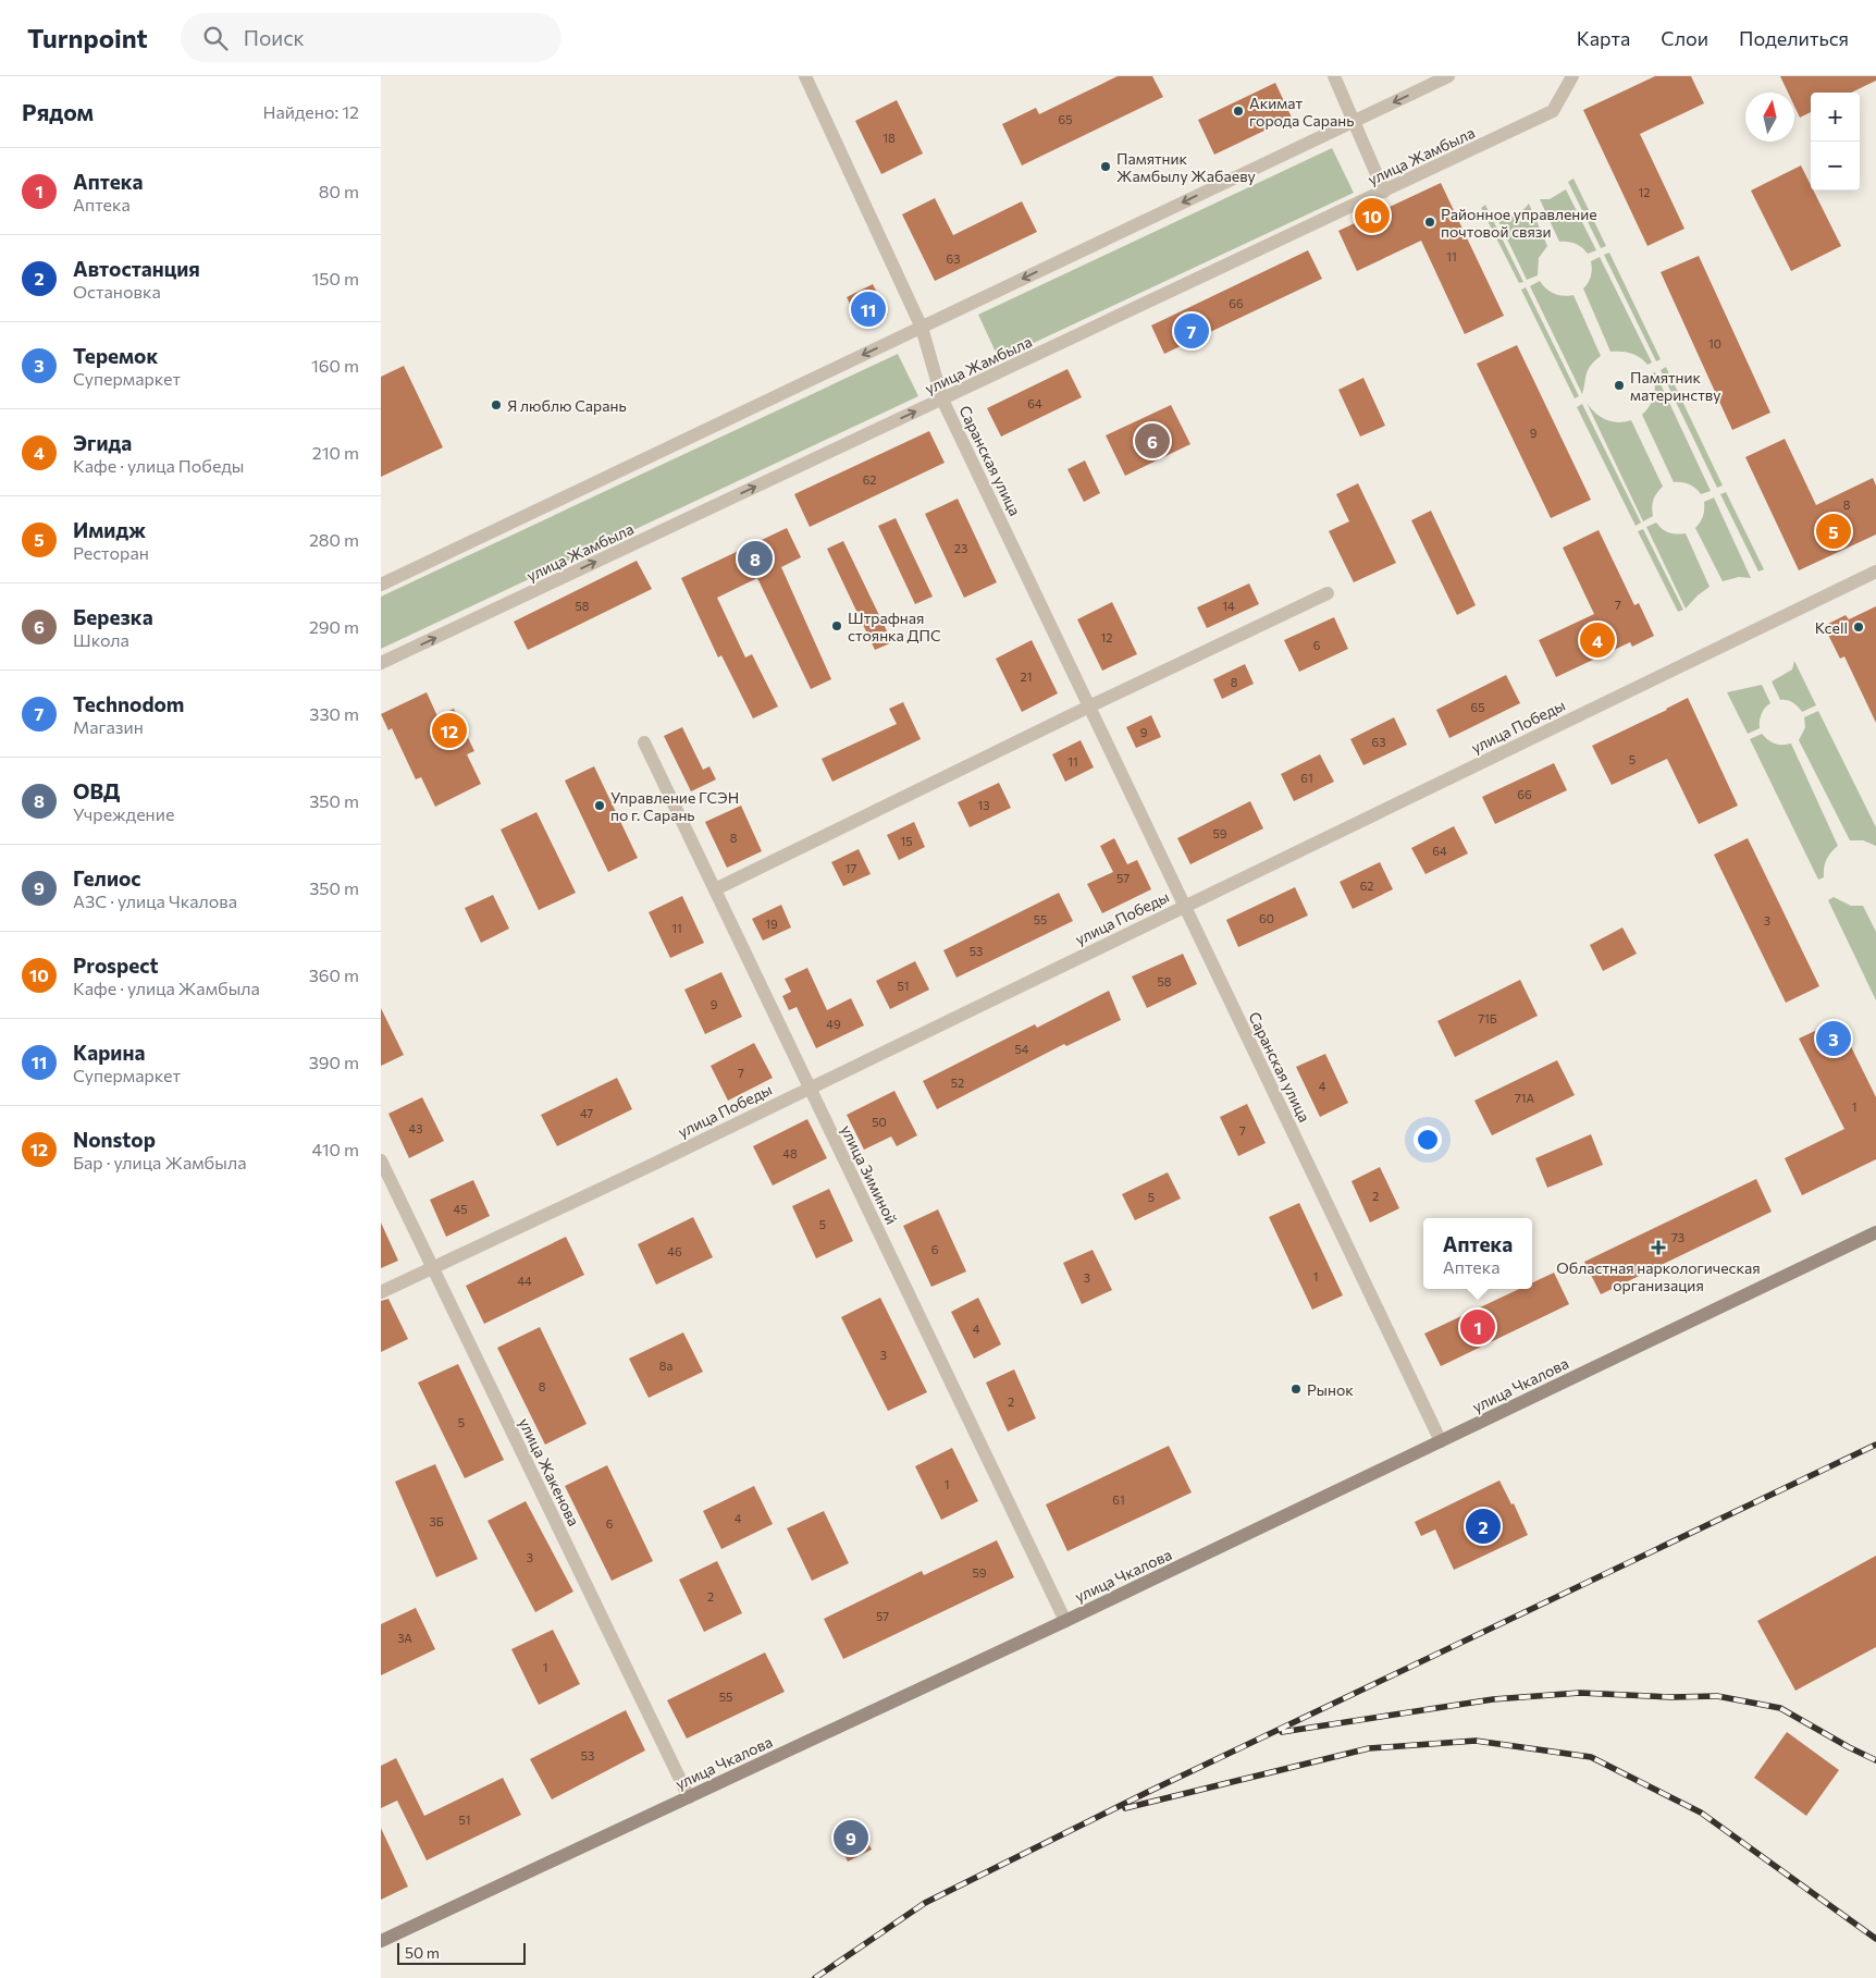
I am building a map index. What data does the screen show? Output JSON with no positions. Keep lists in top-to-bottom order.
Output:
{
  "streets": {
    "main road": ["улица Чкалова"],
    "street": [
      "улица Жамбыла",
      "Саранская улица",
      "улица Победы",
      "улица Зиминой",
      "улица Жакенова"
    ]
  },
  "crossings": [
    ["улица Жамбыла", "Саранская улица"],
    ["Саранская улица", "улица Победы"],
    ["Саранская улица", "улица Чкалова"],
    ["улица Победы", "улица Зиминой"],
    ["улица Победы", "улица Жакенова"],
    ["улица Зиминой", "улица Чкалова"],
    ["улица Чкалова", "улица Жакенова"]
  ],
  "places": {
    "other": [
      "Акимат города Сарань",
      "Памятник Жамбылу Жабаеву",
      "Районное управление почтовой связи",
      "Памятник материнству",
      "Я люблю Сарань",
      "Штрафная стоянка ДПС",
      "Kcell",
      "Управление ГСЭН по г. Сарань",
      "Рынок"
    ],
    "health": ["Областная наркологическая организация"]
  },
  "house_numbers": [
    "65",
    "18",
    "12",
    "11",
    "63",
    "66",
    "10",
    "64",
    "9",
    "62",
    "8",
    "23",
    "7",
    "58",
    "14",
    "12",
    "6",
    "21",
    "8",
    "65",
    "9",
    "63",
    "5",
    "11",
    "61",
    "66",
    "13",
    "59",
    "8",
    "15",
    "64",
    "17",
    "57",
    "62",
    "60",
    "55",
    "3",
    "19",
    "11",
    "53",
    "58",
    "51",
    "9",
    "71Б",
    "49",
    "54",
    "7",
    "52",
    "4",
    "71А",
    "1",
    "47",
    "50",
    "43",
    "7",
    "48",
    "2",
    "5",
    "45",
    "5",
    "73",
    "6",
    "46",
    "1",
    "3",
    "44",
    "4",
    "3",
    "8а",
    "8",
    "2",
    "5",
    "1",
    "61",
    "4",
    "3Б",
    "6",
    "3",
    "59",
    "2",
    "57",
    "3А",
    "1",
    "55",
    "53",
    "51"
  ],
  "scale_bar": "50 m",
  "north": "top",
  "page": {
    "header": "Turnpoint",
    "search": "Поиск",
    "nav": ["Карта", "Слои", "Поделиться"],
    "heading": ["Рядом", "Найдено: 12"],
    "map_buttons": ["+", "−"],
    "list": [
      {
        "mark": "1",
        "name": "Аптека",
        "note": "Аптека",
        "value": "80 m"
      },
      {
        "mark": "2",
        "name": "Автостанция",
        "note": "Остановка",
        "value": "150 m"
      },
      {
        "mark": "3",
        "name": "Теремок",
        "note": "Супермаркет",
        "value": "160 m"
      },
      {
        "mark": "4",
        "name": "Эгида",
        "note": "Кафе · улица Победы",
        "value": "210 m"
      },
      {
        "mark": "5",
        "name": "Имидж",
        "note": "Ресторан",
        "value": "280 m"
      },
      {
        "mark": "6",
        "name": "Березка",
        "note": "Школа",
        "value": "290 m"
      },
      {
        "mark": "7",
        "name": "Technodom",
        "note": "Магазин",
        "value": "330 m"
      },
      {
        "mark": "8",
        "name": "ОВД",
        "note": "Учреждение",
        "value": "350 m"
      },
      {
        "mark": "9",
        "name": "Гелиос",
        "note": "АЗС · улица Чкалова",
        "value": "350 m"
      },
      {
        "mark": "10",
        "name": "Prospect",
        "note": "Кафе · улица Жамбыла",
        "value": "360 m"
      },
      {
        "mark": "11",
        "name": "Карина",
        "note": "Супермаркет",
        "value": "390 m"
      },
      {
        "mark": "12",
        "name": "Nonstop",
        "note": "Бар · улица Жамбыла",
        "value": "410 m"
      }
    ],
    "pins": [
      "10",
      "11",
      "7",
      "6",
      "5",
      "8",
      "4",
      "12",
      "3",
      "1",
      "2",
      "9"
    ],
    "popup": ["Аптека", "Аптека"],
    "scale": "50 m"
  }
}
